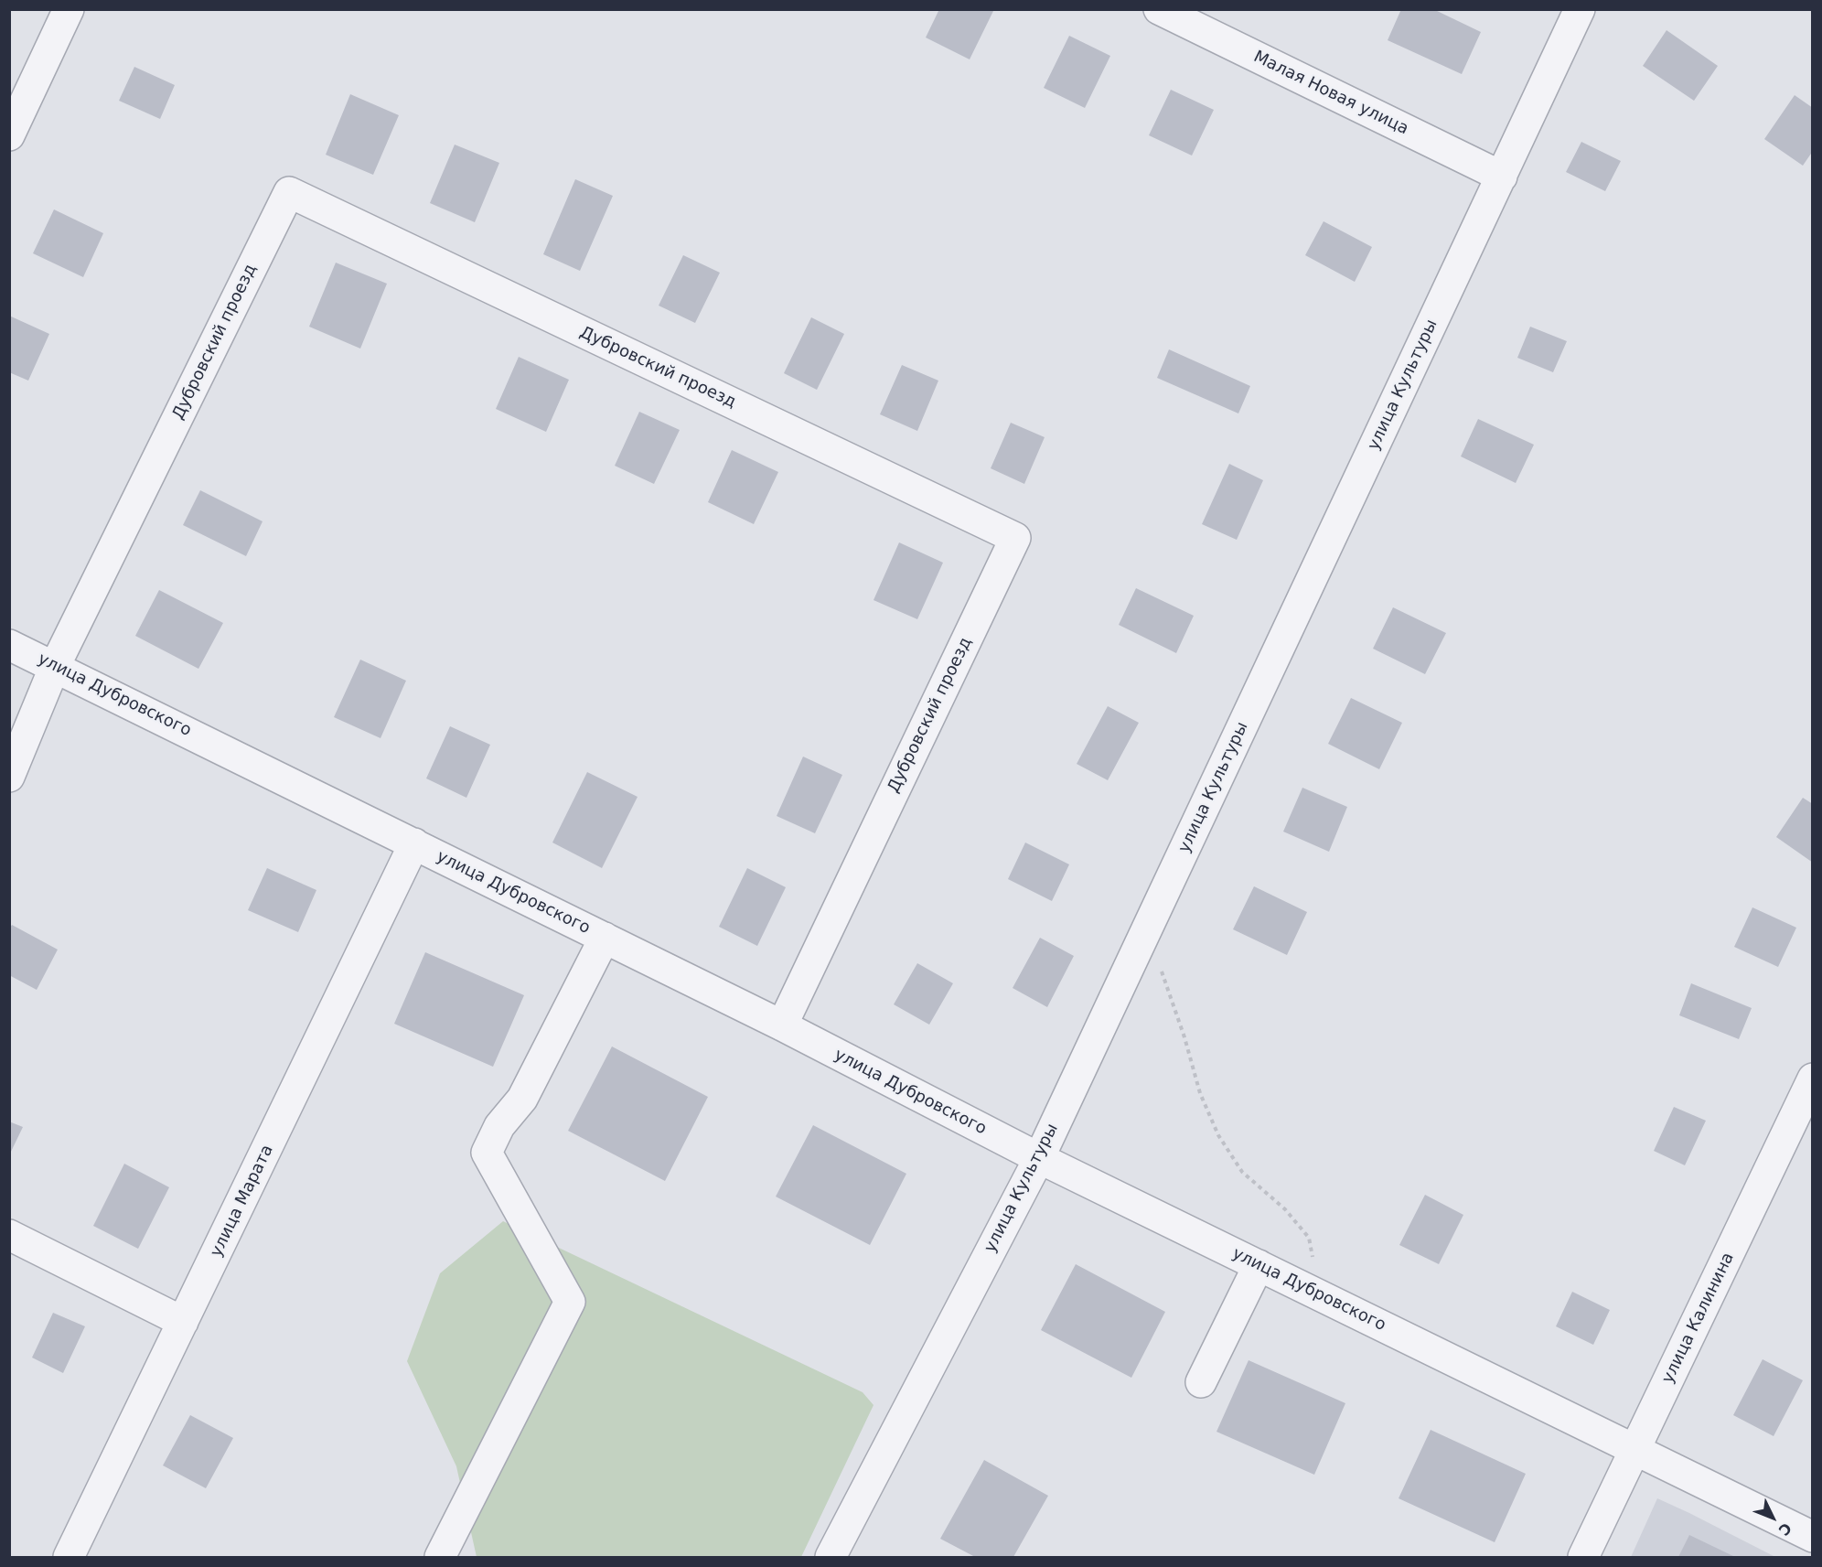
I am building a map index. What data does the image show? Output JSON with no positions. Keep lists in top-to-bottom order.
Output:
{
  "streets": {
    "street": [
      "Малая Новая улица",
      "Дубровский проезд",
      "улица Культуры",
      "улица Дубровского",
      "улица Марата",
      "улица Калинина"
    ]
  },
  "crossings": [
    ["Малая Новая улица", "улица Культуры"],
    ["Дубровский проезд", "улица Дубровского"],
    ["улица Культуры", "улица Дубровского"],
    ["улица Дубровского", "улица Марата"],
    ["улица Дубровского", "улица Калинина"]
  ],
  "north": "bottom right"
}
